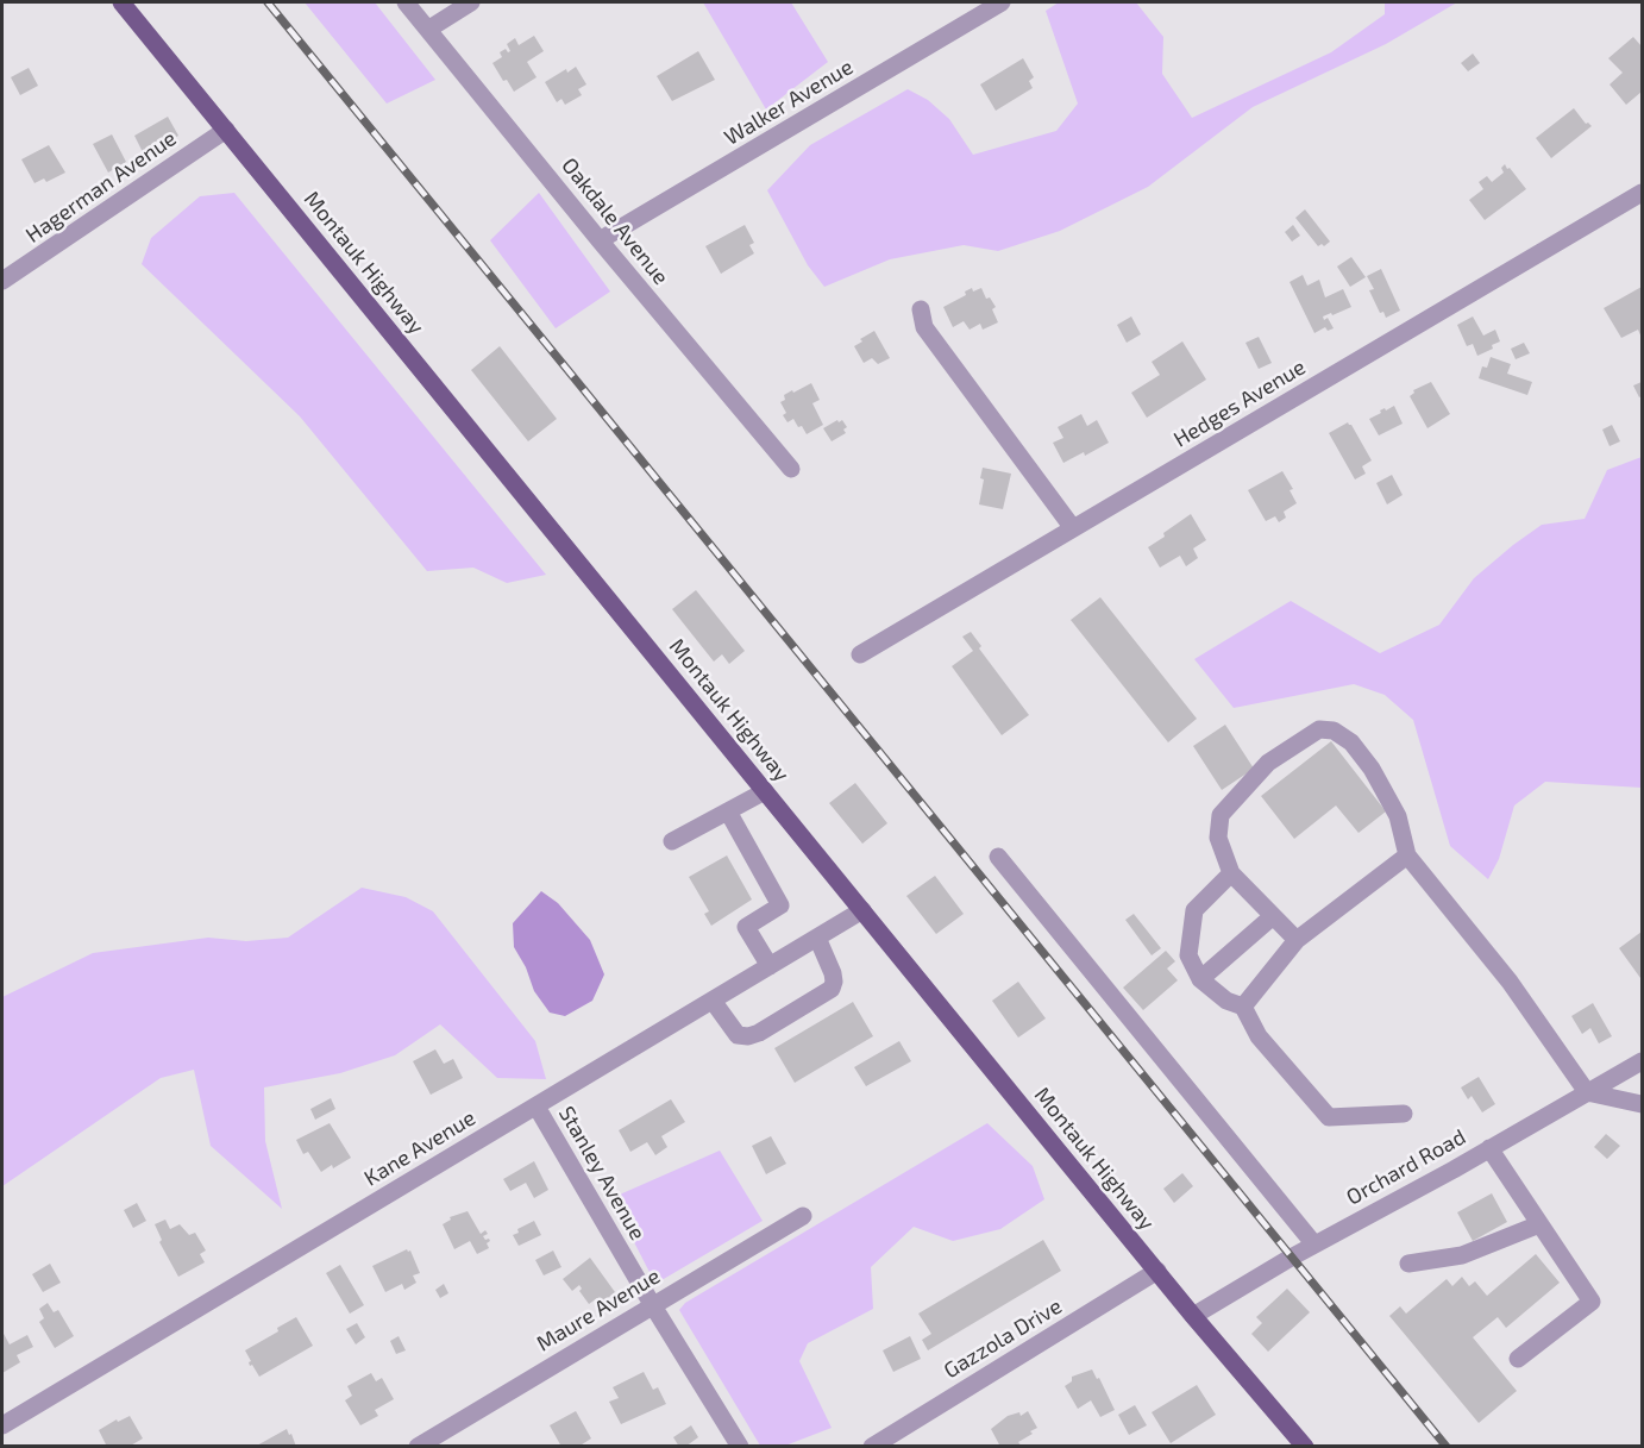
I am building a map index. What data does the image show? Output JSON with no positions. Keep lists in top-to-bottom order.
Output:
{
  "streets": {
    "main road": ["Montauk Highway"],
    "street": [
      "Walker Avenue",
      "Hagerman Avenue",
      "Oakdale Avenue",
      "Hedges Avenue",
      "Kane Avenue",
      "Orchard Road",
      "Stanley Avenue",
      "Maure Avenue",
      "Gazzola Drive"
    ]
  },
  "crossings": [
    ["Walker Avenue", "Oakdale Avenue"],
    ["Hagerman Avenue", "Montauk Highway"],
    ["Montauk Highway", "Kane Avenue"],
    ["Montauk Highway", "Orchard Road"],
    ["Montauk Highway", "Gazzola Drive"],
    ["Kane Avenue", "Stanley Avenue"],
    ["Stanley Avenue", "Maure Avenue"]
  ]
}
